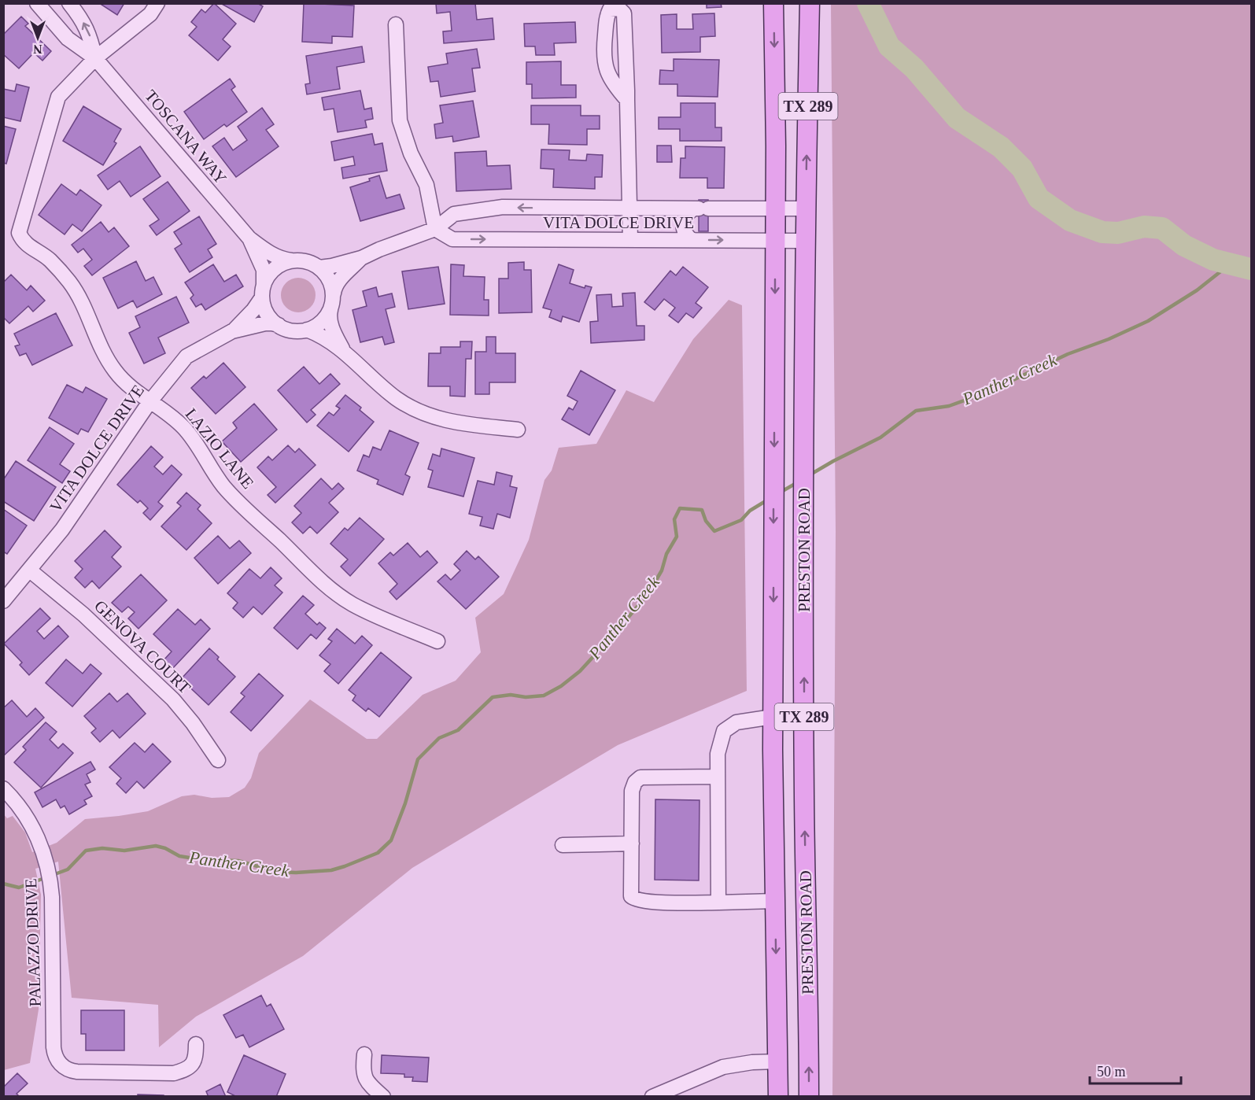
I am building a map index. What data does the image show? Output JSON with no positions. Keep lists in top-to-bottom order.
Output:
{
  "streets": {
    "main road": ["TX 289", "PRESTON ROAD"],
    "street": [
      "TOSCANA WAY",
      "VITA DOLCE DRIVE",
      "LAZIO LANE",
      "GENOVA COURT",
      "PALAZZO DRIVE"
    ]
  },
  "crossings": [
    ["TOSCANA WAY", "VITA DOLCE DRIVE"],
    ["TOSCANA WAY", "LAZIO LANE"],
    ["VITA DOLCE DRIVE", "LAZIO LANE"],
    ["VITA DOLCE DRIVE", "PRESTON ROAD"],
    ["VITA DOLCE DRIVE", "GENOVA COURT"]
  ],
  "water": ["Panther Creek"],
  "scale_bar": "50 m",
  "north": "bottom"
}
